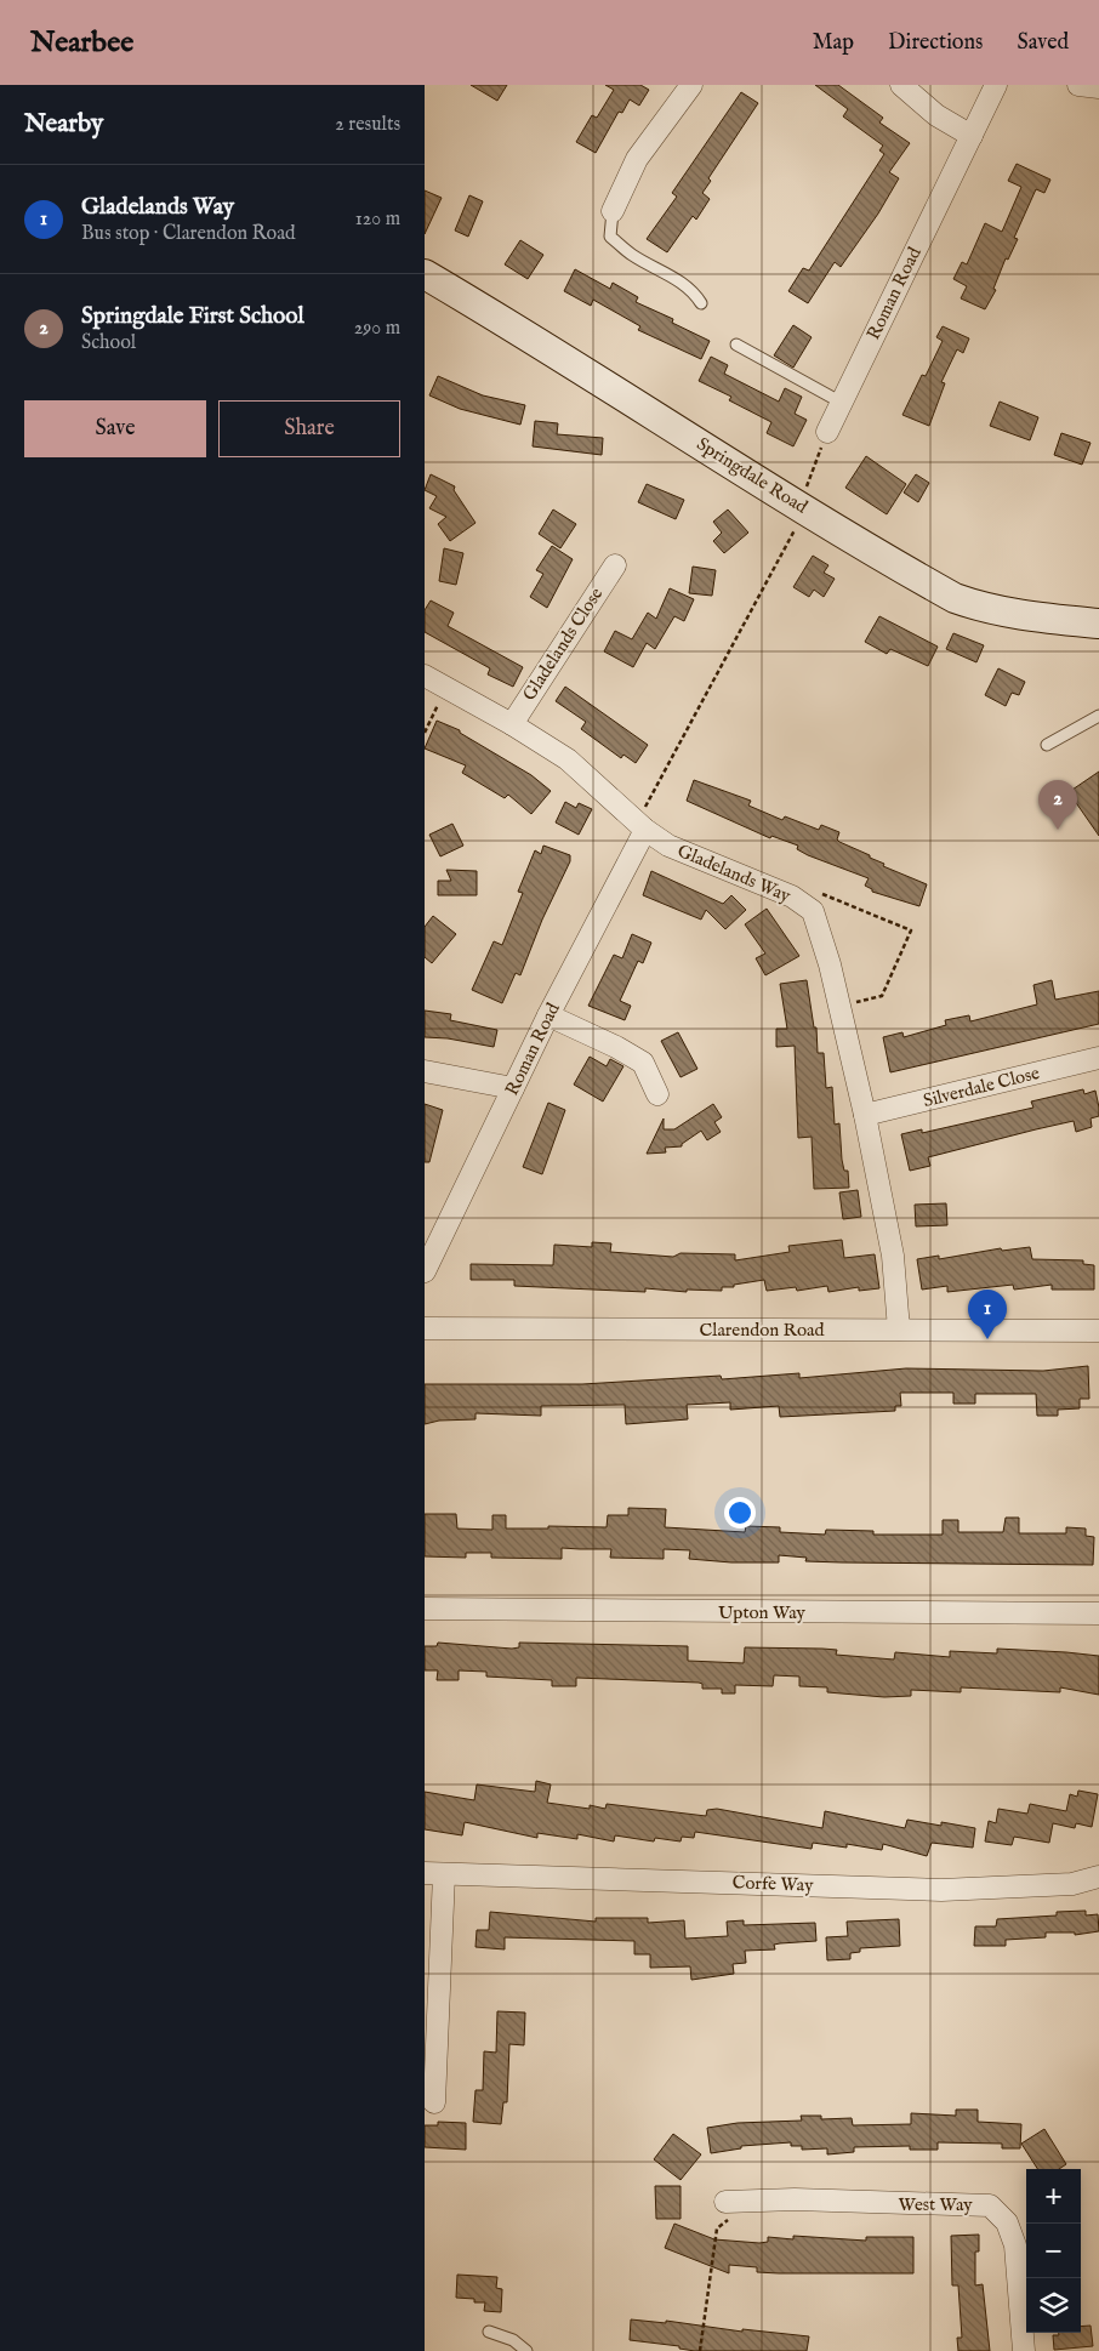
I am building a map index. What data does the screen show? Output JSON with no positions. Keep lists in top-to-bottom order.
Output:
{
  "streets": {
    "street": [
      "Roman Road",
      "Springdale Road",
      "Gladelands Close",
      "Gladelands Way",
      "Silverdale Close",
      "Clarendon Road",
      "Upton Way",
      "Corfe Way",
      "West Way"
    ]
  },
  "crossings": [
    ["Roman Road", "Gladelands Way"],
    ["Gladelands Close", "Gladelands Way"],
    ["Gladelands Way", "Silverdale Close"],
    ["Gladelands Way", "Clarendon Road"]
  ],
  "page": {
    "header": "Nearbee",
    "nav": ["Map", "Directions", "Saved"],
    "heading": ["Nearby", "2 results"],
    "list": [
      {
        "mark": "1",
        "name": "Gladelands Way",
        "note": "Bus stop · Clarendon Road",
        "value": "120 m"
      },
      {
        "mark": "2",
        "name": "Springdale First School",
        "note": "School",
        "value": "290 m"
      }
    ],
    "buttons": ["Save", "Share"],
    "pins": ["2", "1"],
    "map_buttons": ["+", "−"]
  }
}
